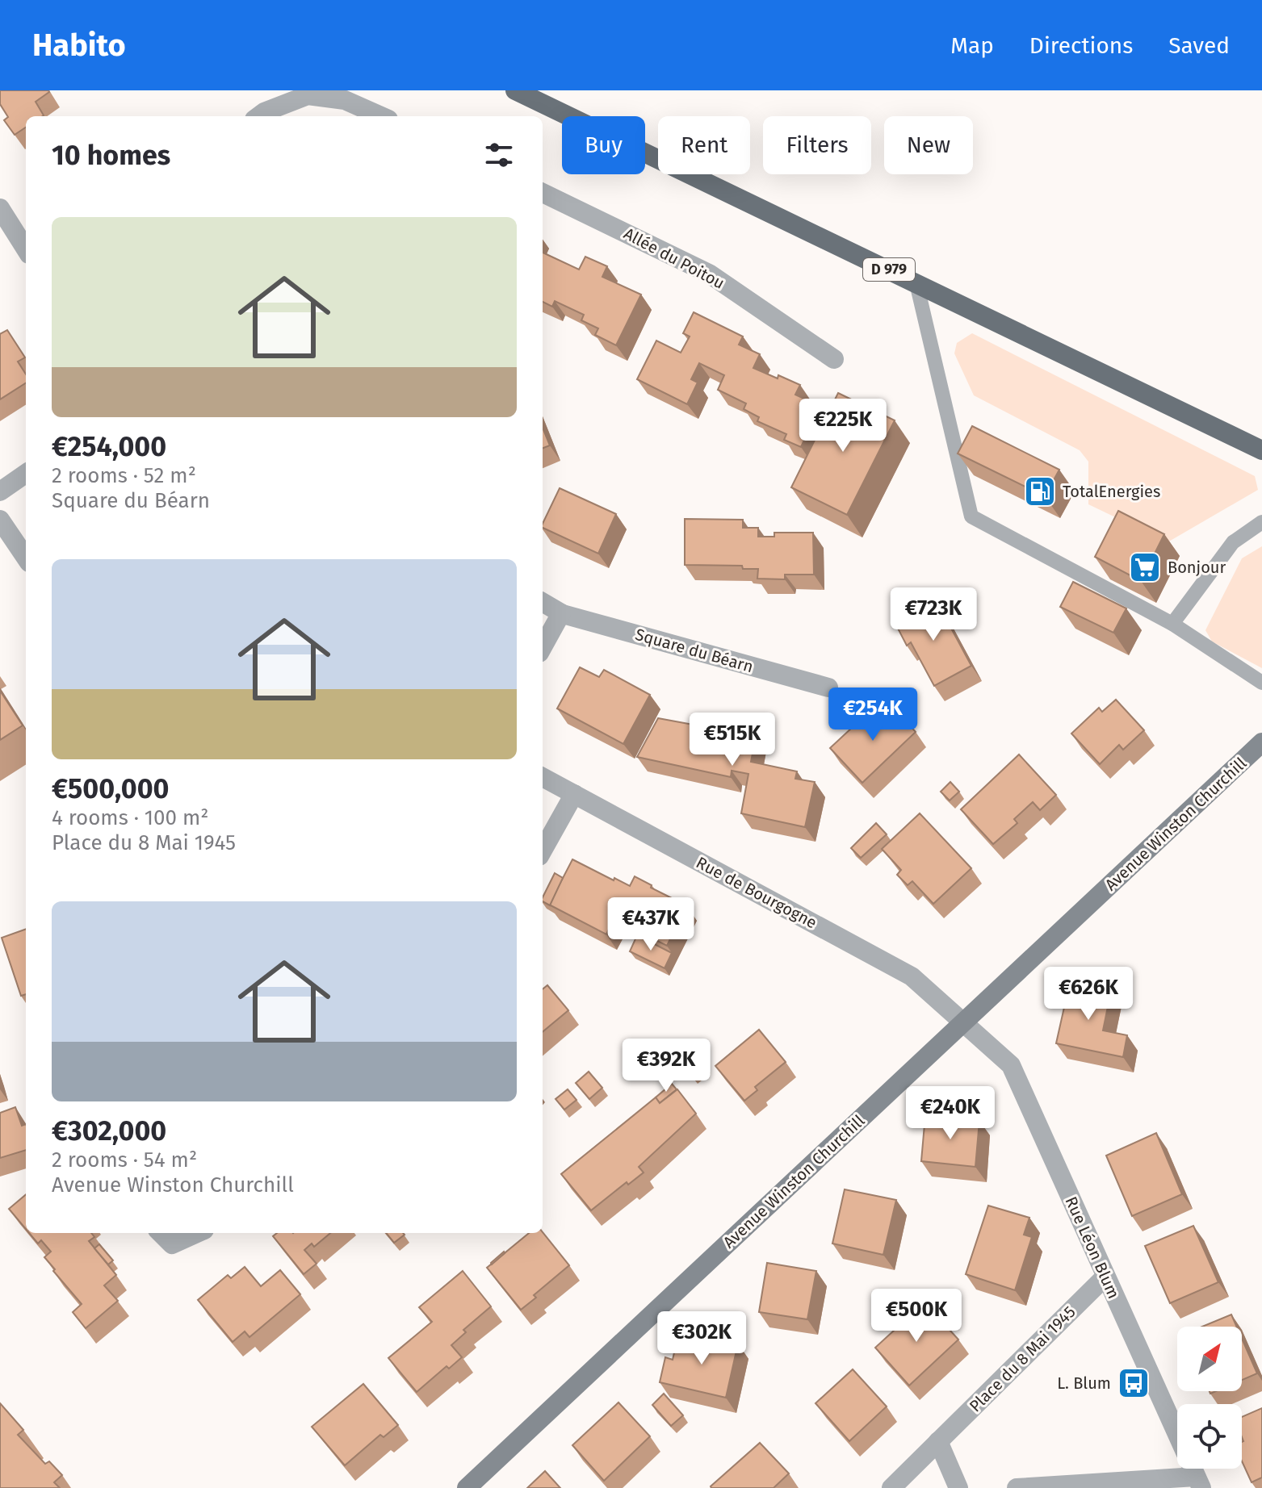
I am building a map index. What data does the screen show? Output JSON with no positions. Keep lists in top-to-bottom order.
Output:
{
  "streets": {
    "main road": ["D 979", "Avenue Winston Churchill"],
    "street": [
      "Allée du Poitou",
      "Square du Béarn",
      "Rue de Bourgogne",
      "Rue Léon Blum",
      "Place du 8 Mai 1945"
    ]
  },
  "crossings": [
    ["Avenue Winston Churchill", "Rue de Bourgogne"],
    ["Avenue Winston Churchill", "Rue Léon Blum"],
    ["Rue de Bourgogne", "Rue Léon Blum"],
    ["Rue Léon Blum", "Place du 8 Mai 1945"]
  ],
  "places": {
    "fuel station": ["TotalEnergies"],
    "supermarket": ["Bonjour"],
    "bus stop": ["L. Blum"]
  },
  "north": "top right",
  "page": {
    "header": "Habito",
    "nav": ["Map", "Directions", "Saved"],
    "chip": [
      "Buy",
      "Rent",
      "Filters",
      "New"
    ],
    "heading": "10 homes",
    "list": [
      {
        "name": "€254,000",
        "note": "2 rooms · 52 m² · Square du Béarn"
      },
      {
        "name": "€500,000",
        "note": "4 rooms · 100 m² · Place du 8 Mai 1945"
      },
      {
        "name": "€302,000",
        "note": "2 rooms · 54 m² · Avenue Winston Churchill"
      }
    ],
    "price": [
      "€225K",
      "€723K",
      "€254K",
      "€515K",
      "€437K",
      "€626K",
      "€392K",
      "€240K",
      "€500K",
      "€302K"
    ]
  }
}
